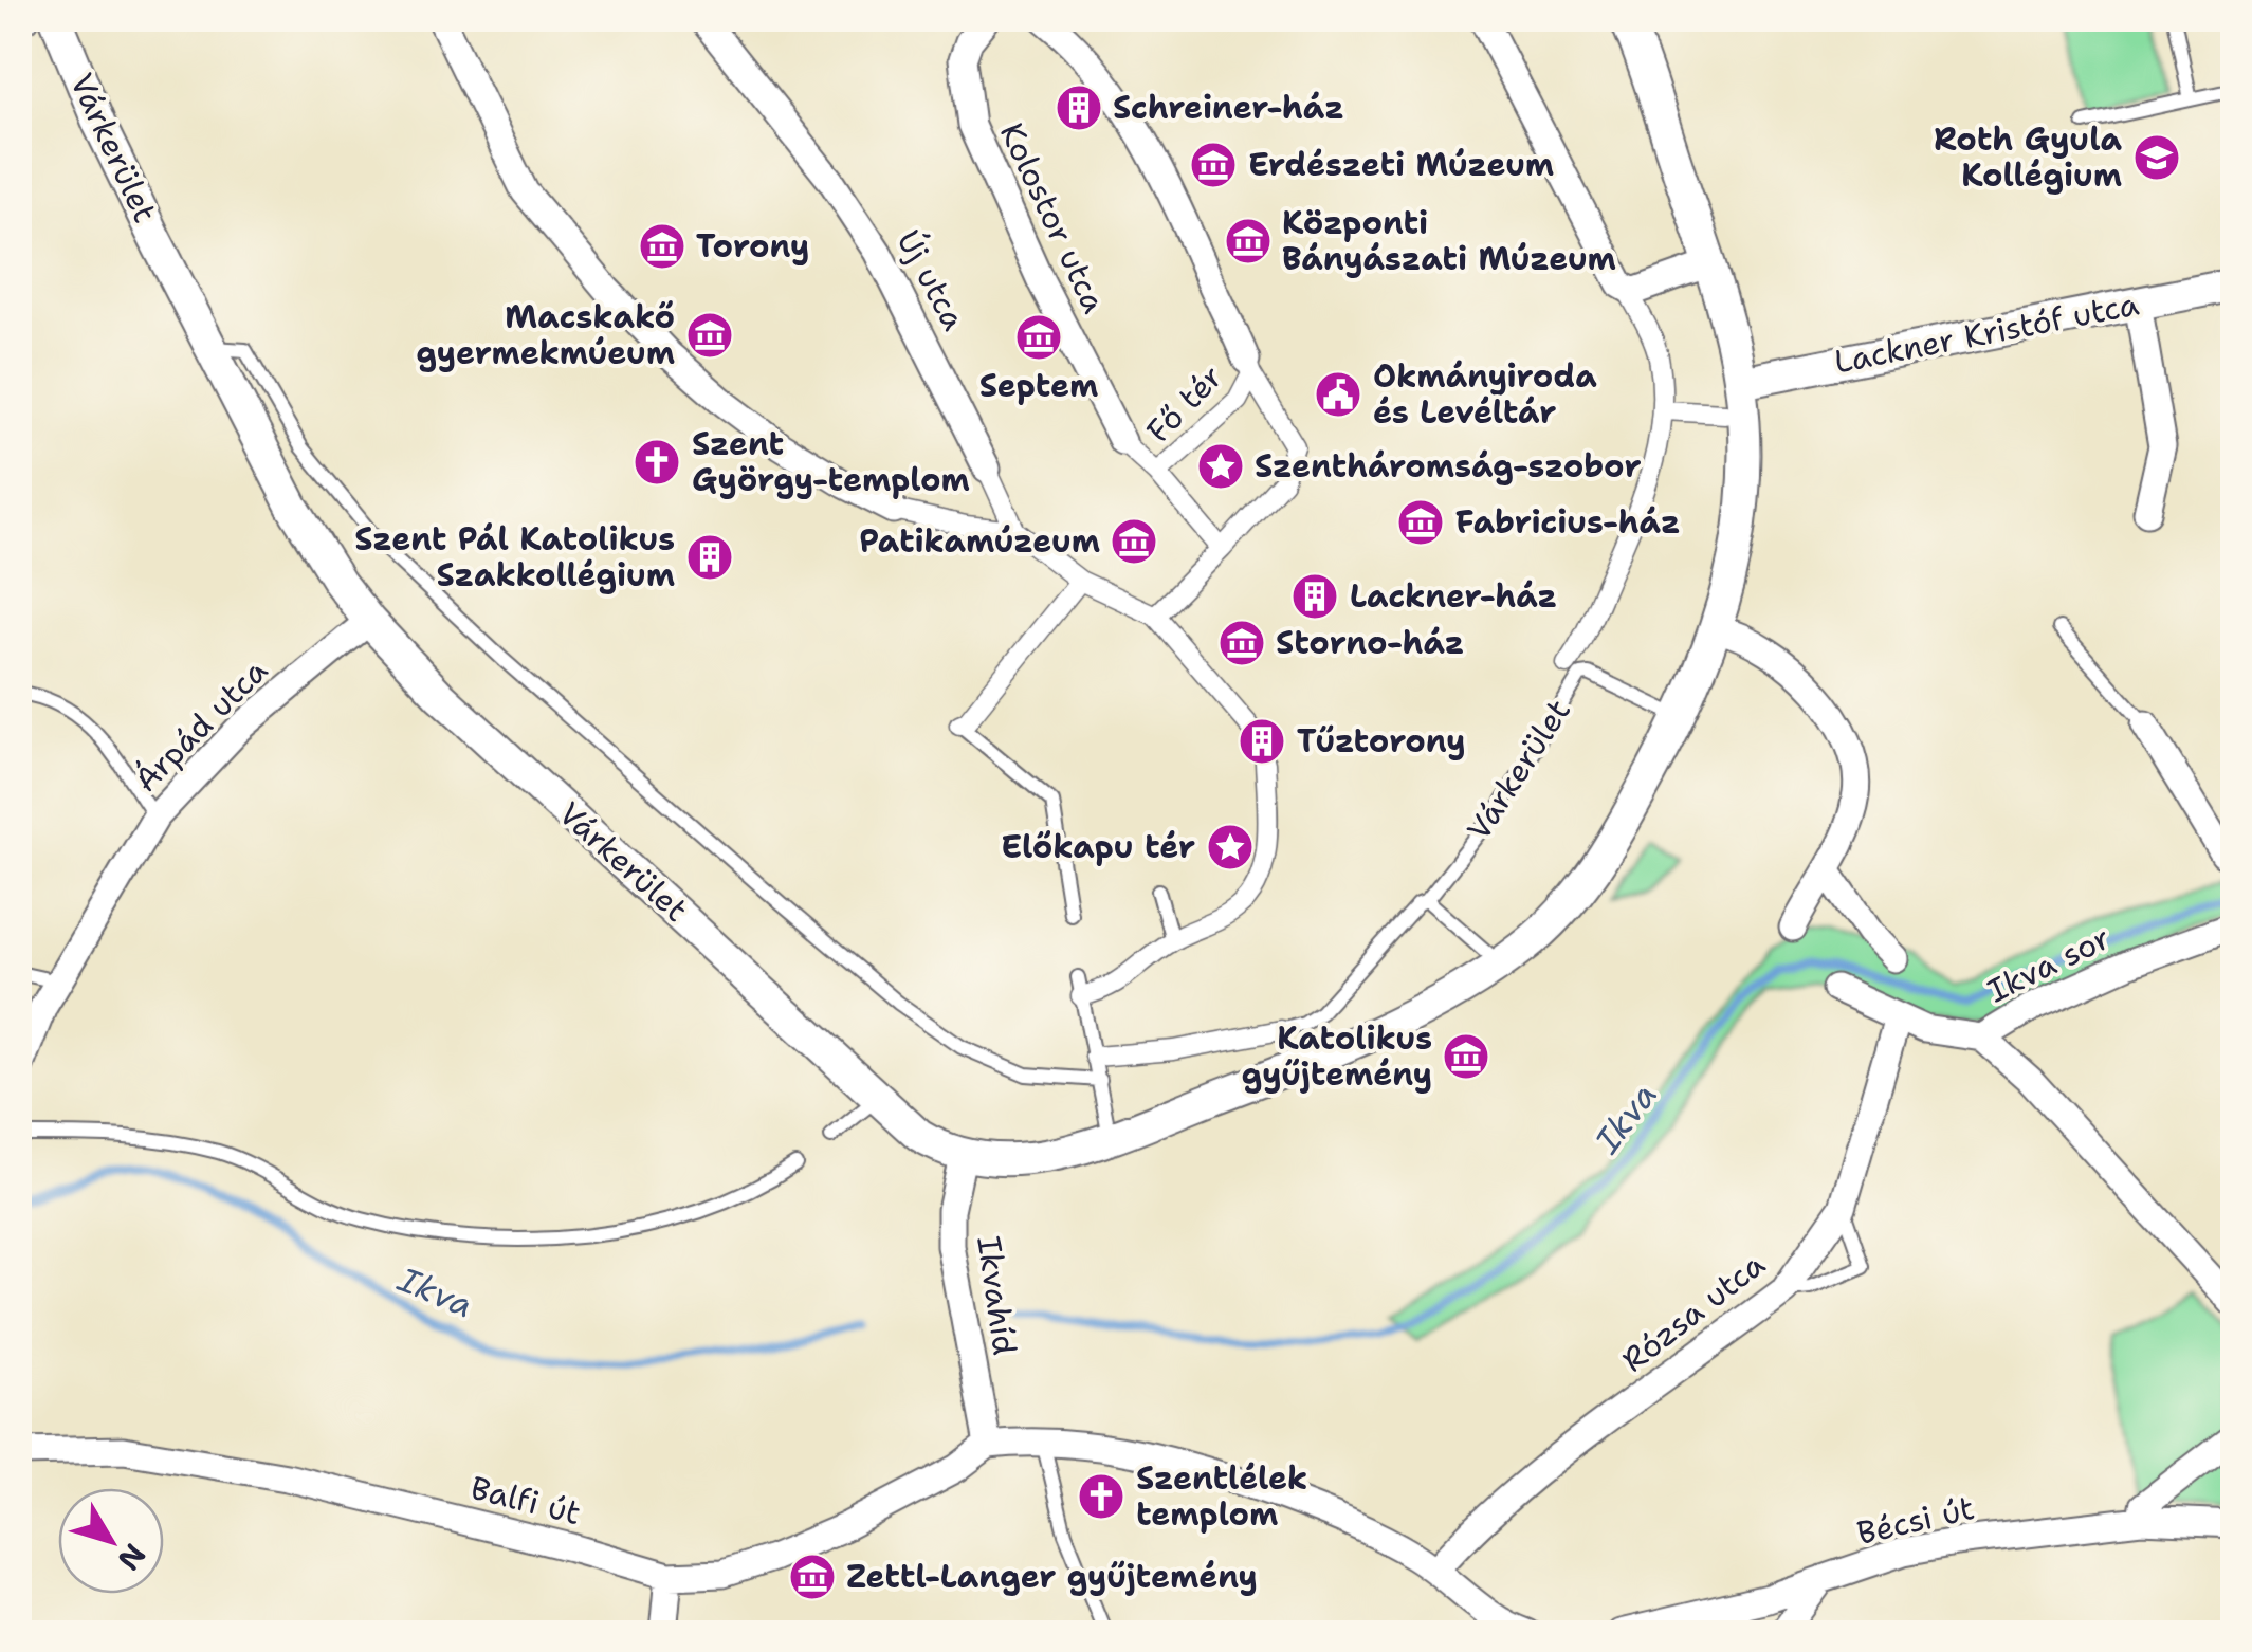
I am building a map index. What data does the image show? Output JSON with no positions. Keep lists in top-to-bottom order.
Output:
{
  "streets": {
    "street": [
      "Várkerület",
      "Kolostor utca",
      "Új utca",
      "Lackner Kristóf utca",
      "Fő tér",
      "Árpád utca",
      "Ikva sor",
      "Ikvahíd",
      "Rózsa utca",
      "Balfi út",
      "Bécsi út"
    ]
  },
  "crossings": [
    ["Várkerület", "Lackner Kristóf utca"],
    ["Várkerület", "Árpád utca"],
    ["Várkerület", "Ikvahíd"],
    ["Kolostor utca", "Fő tér"],
    ["Ikva sor", "Rózsa utca"],
    ["Ikvahíd", "Balfi út"]
  ],
  "water": ["Ikva"],
  "places": {
    "building": [
      "Schreiner-ház",
      "Szent Pál Katolikus Szakkollégium",
      "Lackner-ház",
      "Tűztorony"
    ],
    "school or university": ["Roth Gyula Kollégium"],
    "museum": [
      "Erdészeti Múzeum",
      "Központi Bányászati Múzeum",
      "Torony",
      "Macskakő gyermekmúeum",
      "Septem",
      "Fabricius-ház",
      "Patikamúzeum",
      "Storno-ház",
      "Katolikus gyűjtemény",
      "Zettl-Langer gyűjtemény"
    ],
    "public building": ["Okmányiroda és Levéltár"],
    "church": ["Szent György-templom", "Szentlélek templom"],
    "place": ["Szentháromság-szobor", "Előkapu tér"]
  },
  "north": "bottom right"
}
